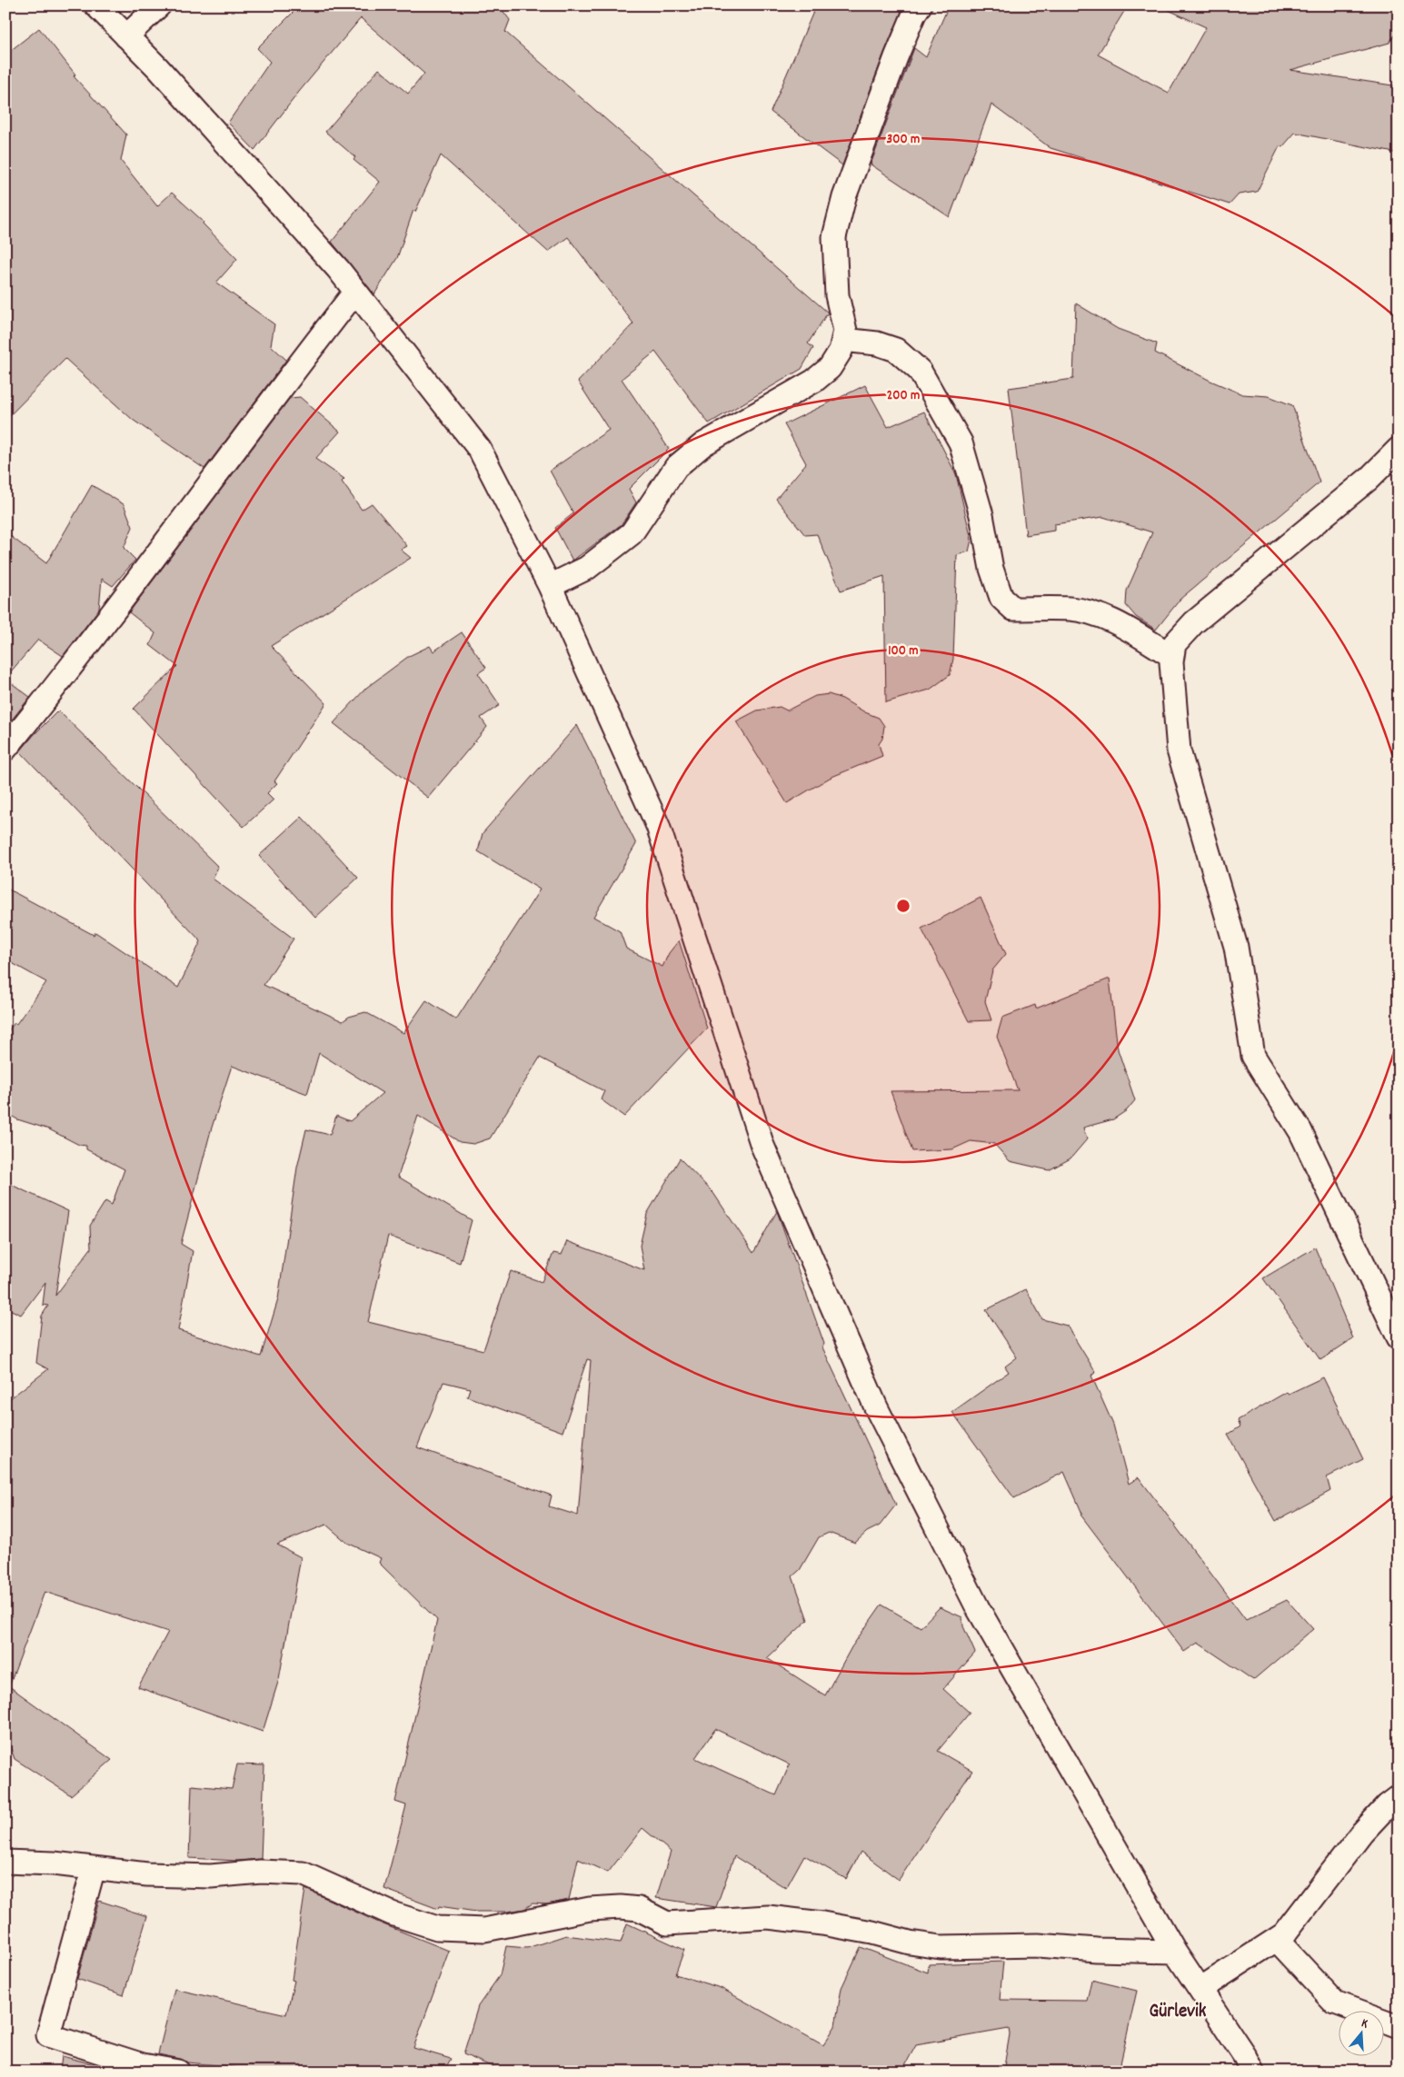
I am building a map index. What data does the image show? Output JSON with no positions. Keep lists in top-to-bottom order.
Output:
{
  "districts": ["Gürlevik"],
  "north": "top",
  "rings": ["300 m", "200 m", "100 m"]
}
